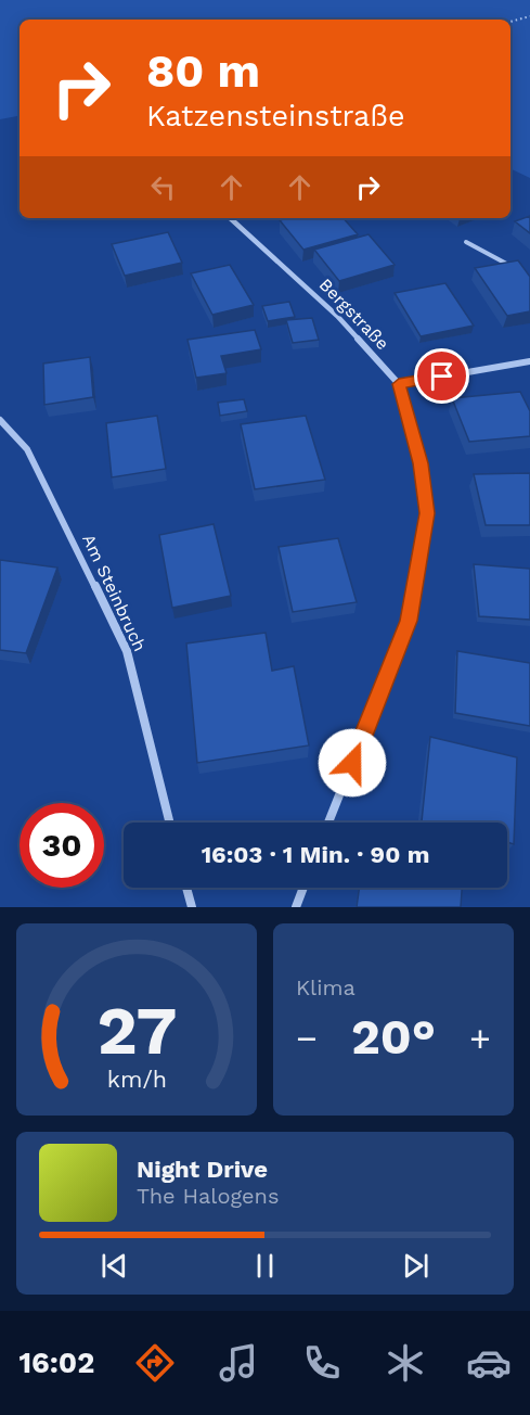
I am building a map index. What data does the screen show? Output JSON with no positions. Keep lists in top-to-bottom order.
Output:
{
  "streets": {
    "street": ["Bergstraße", "Am Steinbruch"]
  },
  "page": {
    "turn": ["80 m", "Katzensteinstraße"],
    "limit": "30",
    "trip": "16:03 · 1 Min. · 90 m",
    "tile": "Klima",
    "heat": ["−", "20°", "+"],
    "song": ["Night Drive", "The Halogens"],
    "tabs": "16:02",
    "gauge": ["27", "km/h"]
  }
}
